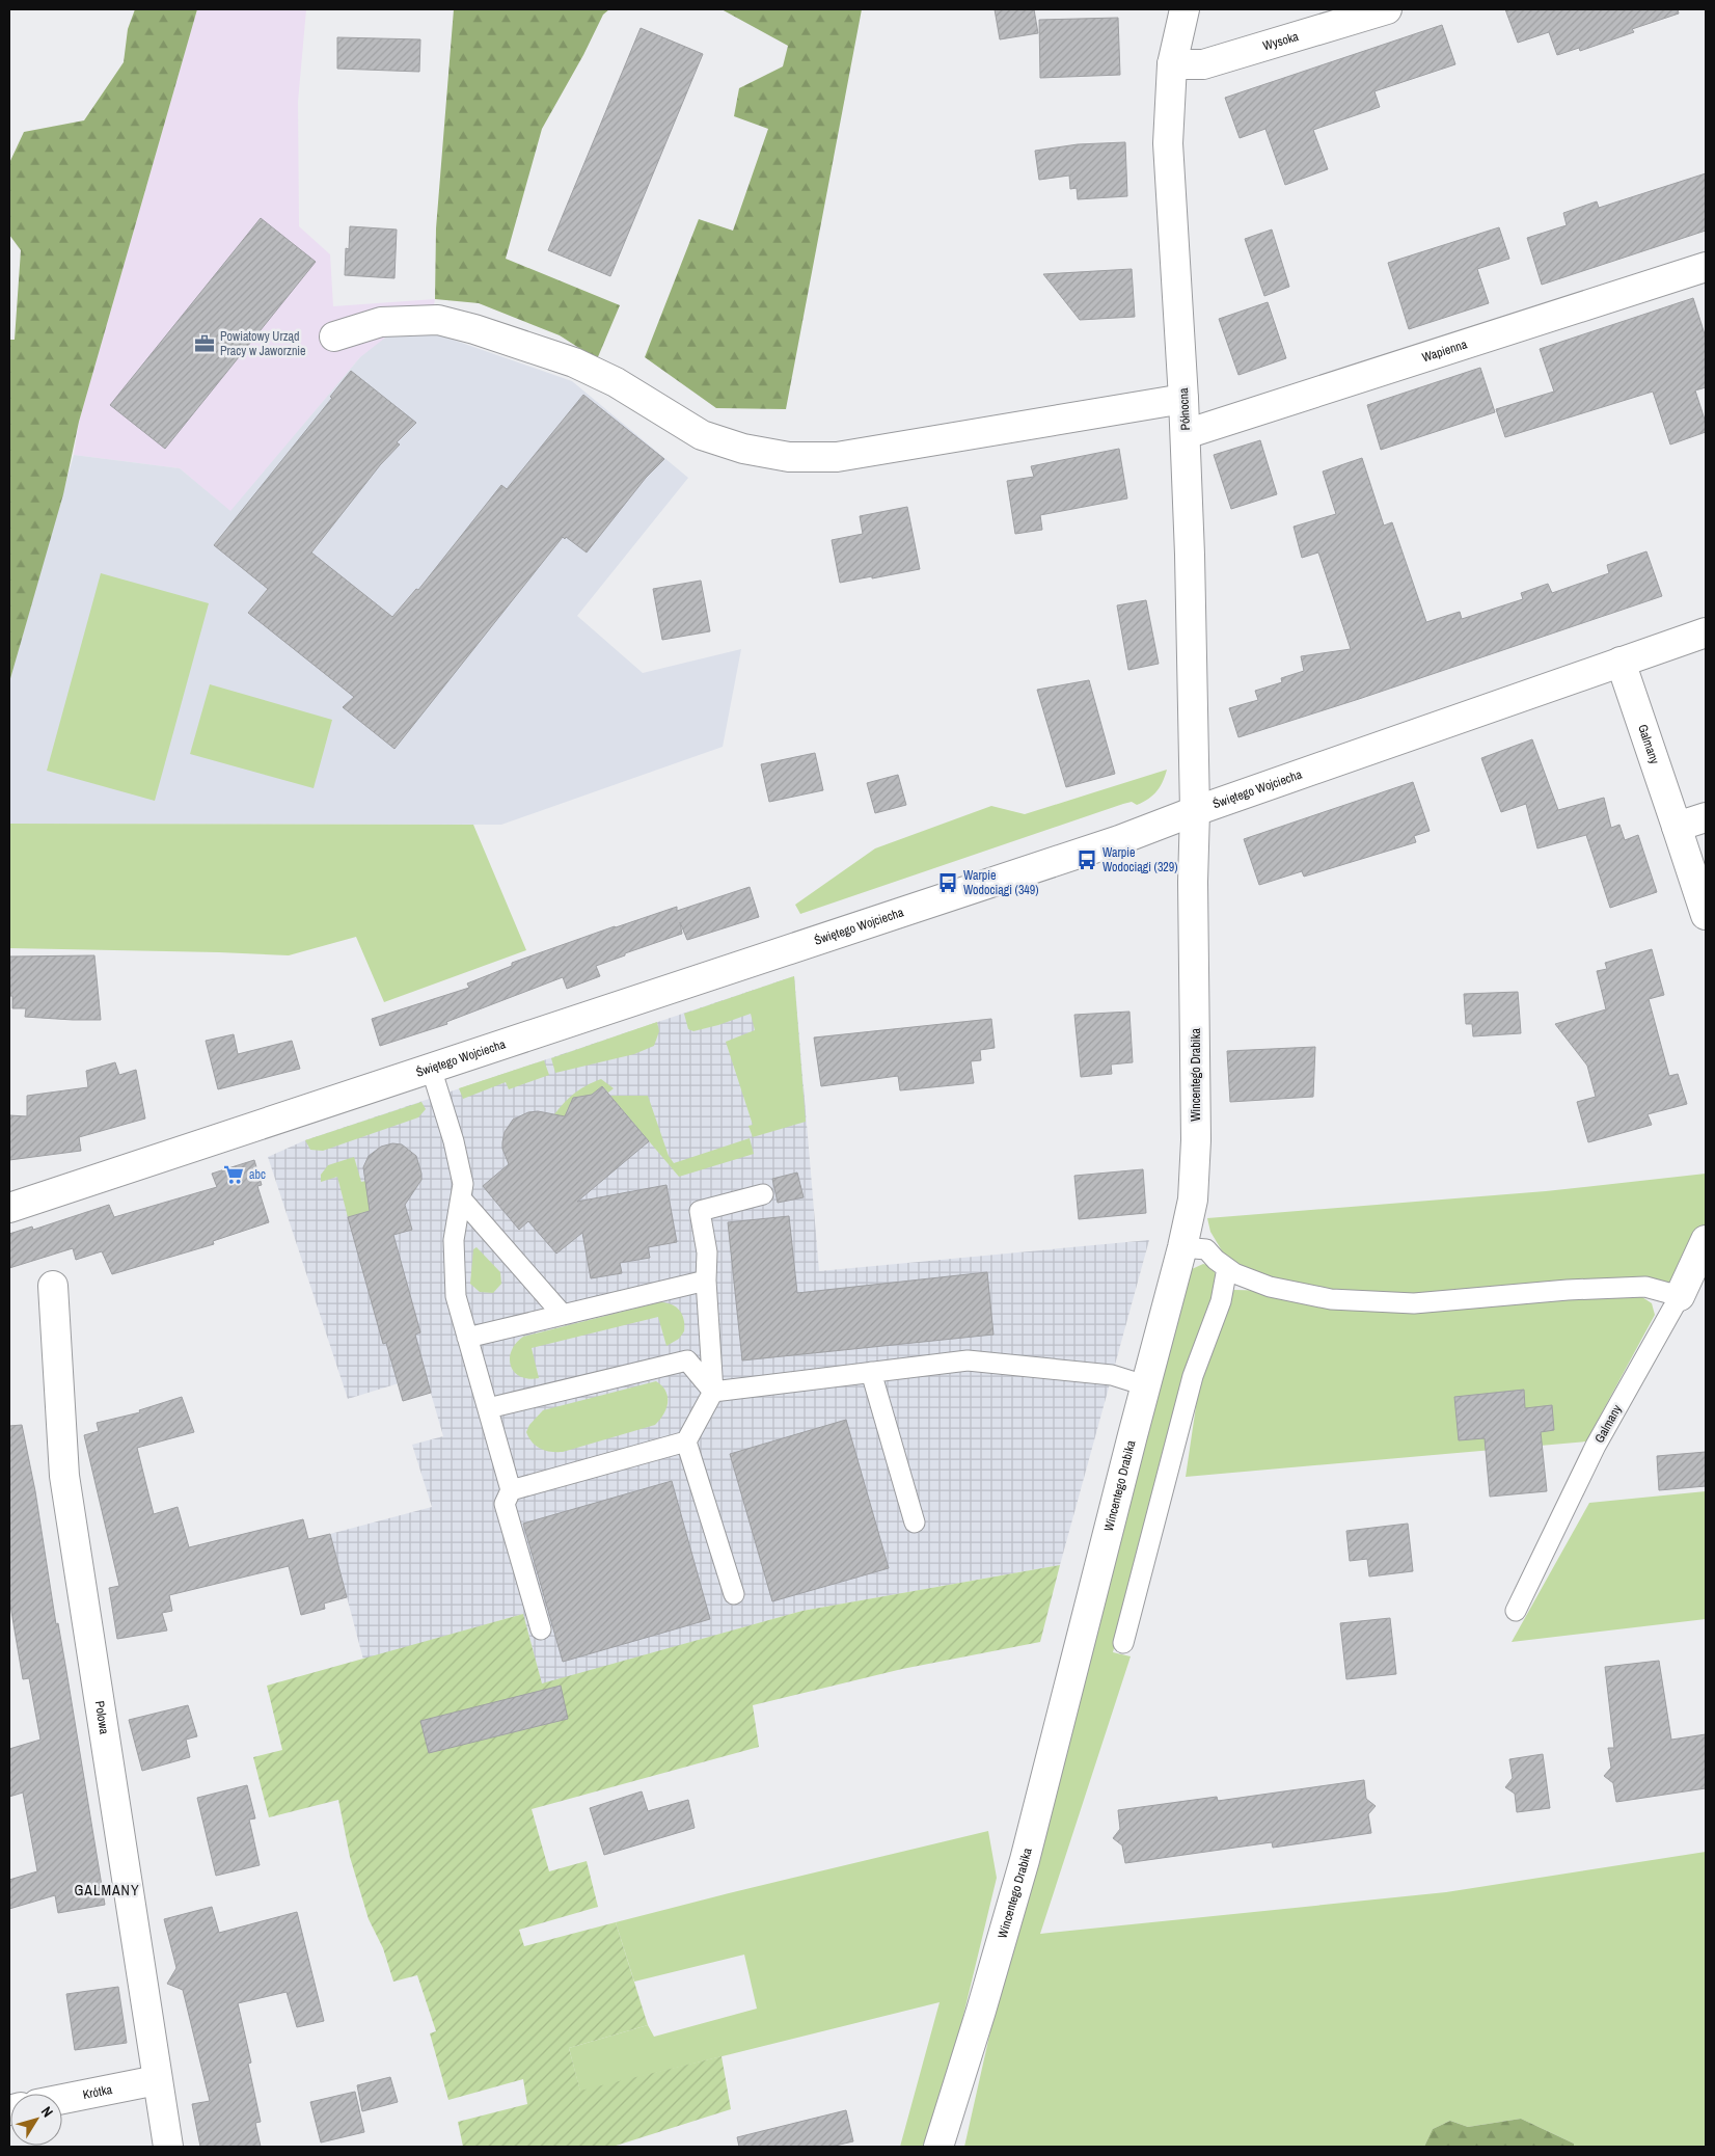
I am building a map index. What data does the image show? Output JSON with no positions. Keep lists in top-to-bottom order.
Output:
{
  "streets": {
    "street": [
      "Wysoka",
      "Wapienna",
      "Północna",
      "Galmany",
      "Świętego Wojciecha",
      "Wincentego Drabika",
      "Polowa",
      "Krótka"
    ]
  },
  "crossings": [
    ["Wysoka", "Północna"],
    ["Wapienna", "Północna"],
    ["Północna", "Świętego Wojciecha"],
    ["Północna", "Wincentego Drabika"],
    ["Galmany", "Świętego Wojciecha"],
    ["Świętego Wojciecha", "Wincentego Drabika"],
    ["Polowa", "Krótka"]
  ],
  "districts": ["GALMANY"],
  "places": {
    "office": ["Powiatowy Urząd Pracy w Jaworznie"],
    "bus stop": ["Warpie Wodociągi (329)", "Warpie Wodociągi (349)"],
    "supermarket": ["abc"]
  },
  "north": "top right"
}
